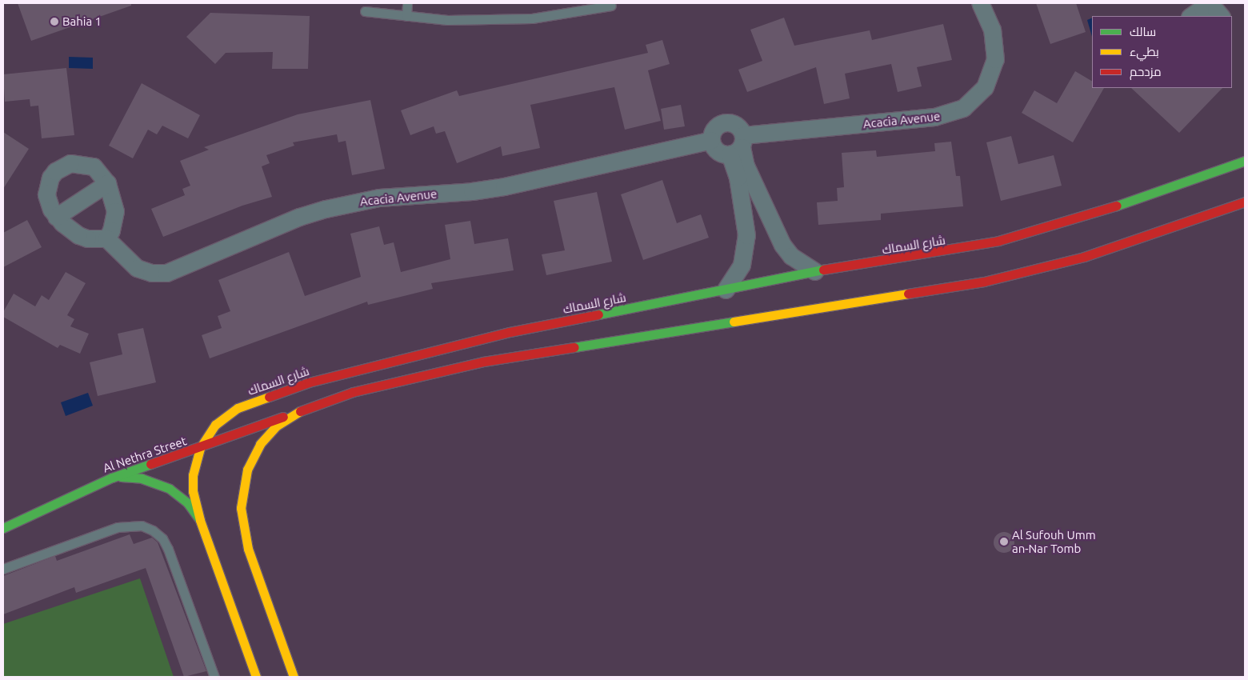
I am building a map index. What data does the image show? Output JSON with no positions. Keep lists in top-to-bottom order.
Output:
{
  "streets": {
    "street": ["Acacia Avenue", "شارع السماك", "Al Nethra Street"]
  },
  "crossings": [
    ["شارع السماك", "Al Nethra Street"]
  ],
  "places": ["Bahia 1", "Al Sufouh Umm an-Nar Tomb"],
  "legend": ["سالك", "بطيء", "مزدحم"]
}
